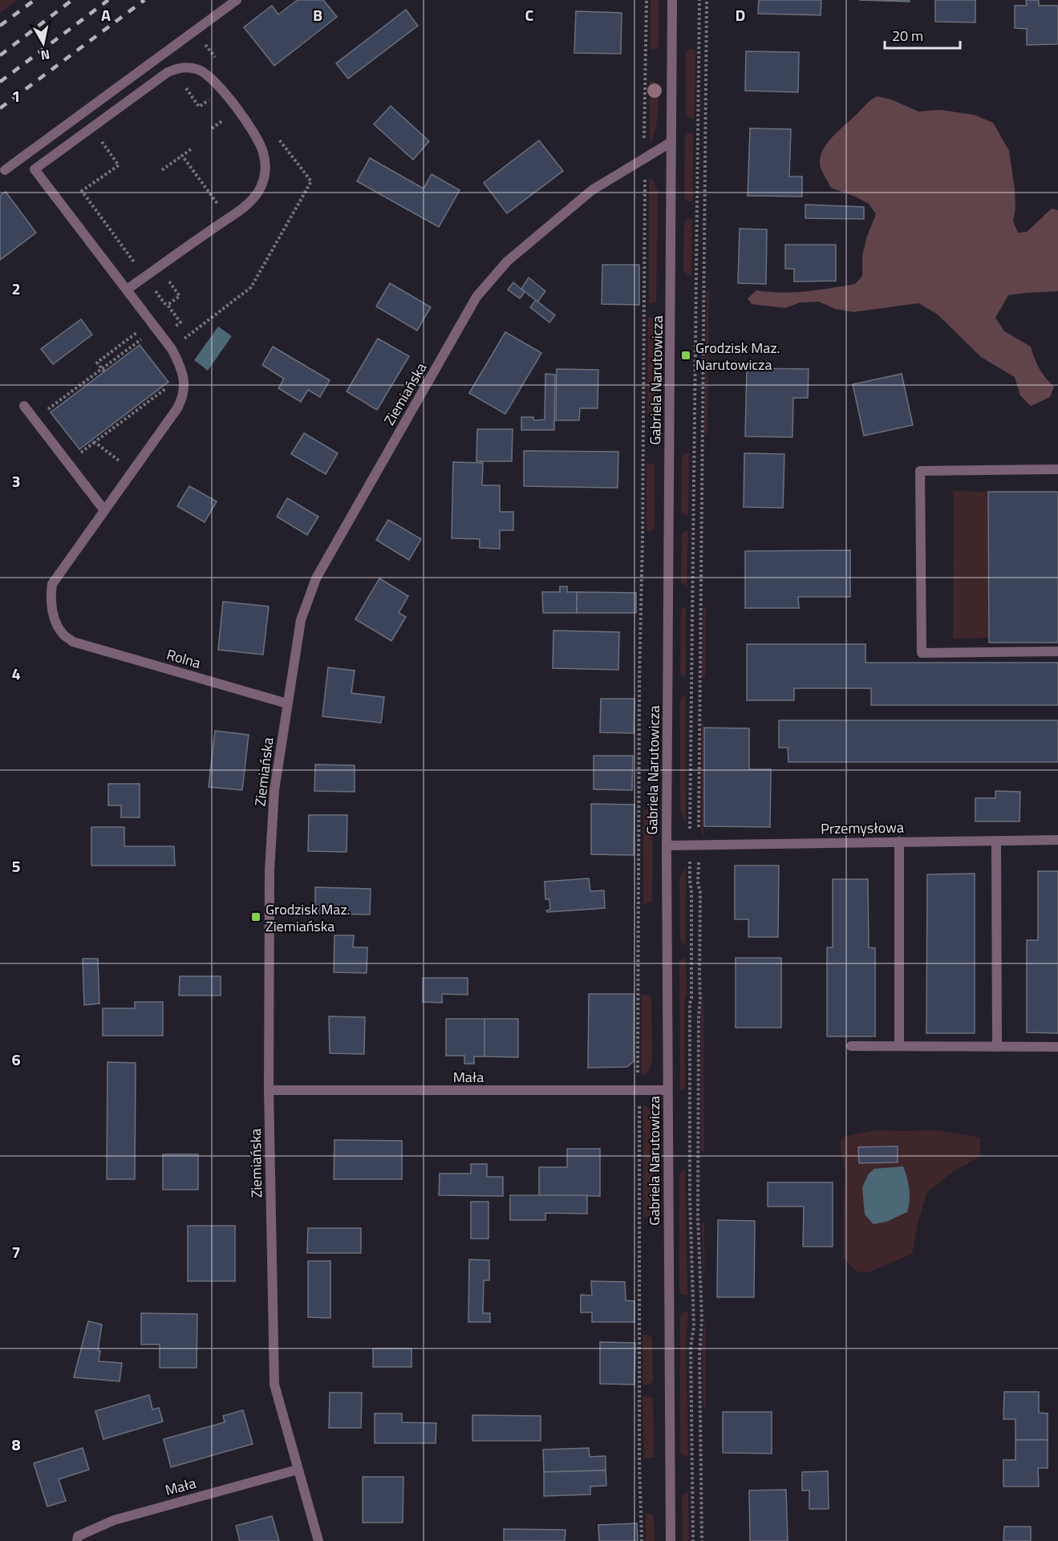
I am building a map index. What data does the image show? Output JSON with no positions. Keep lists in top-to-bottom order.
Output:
{
  "streets": {
    "street": [
      "Gabriela Narutowicza",
      "Ziemiańska",
      "Rolna",
      "Przemysłowa",
      "Mała"
    ]
  },
  "crossings": [
    ["Gabriela Narutowicza", "Ziemiańska"],
    ["Gabriela Narutowicza", "Przemysłowa"],
    ["Gabriela Narutowicza", "Mała"],
    ["Ziemiańska", "Rolna"],
    ["Ziemiańska", "Mała"]
  ],
  "places": {
    "transit": ["Grodzisk Maz. Narutowicza", "Grodzisk Maz. Ziemiańska"]
  },
  "scale_bar": "20 m",
  "north": "bottom",
  "grid": {
    "columns": [
      "A",
      "B",
      "C",
      "D"
    ],
    "rows": [
      "1",
      "2",
      "3",
      "4",
      "5",
      "6",
      "7",
      "8"
    ]
  }
}
